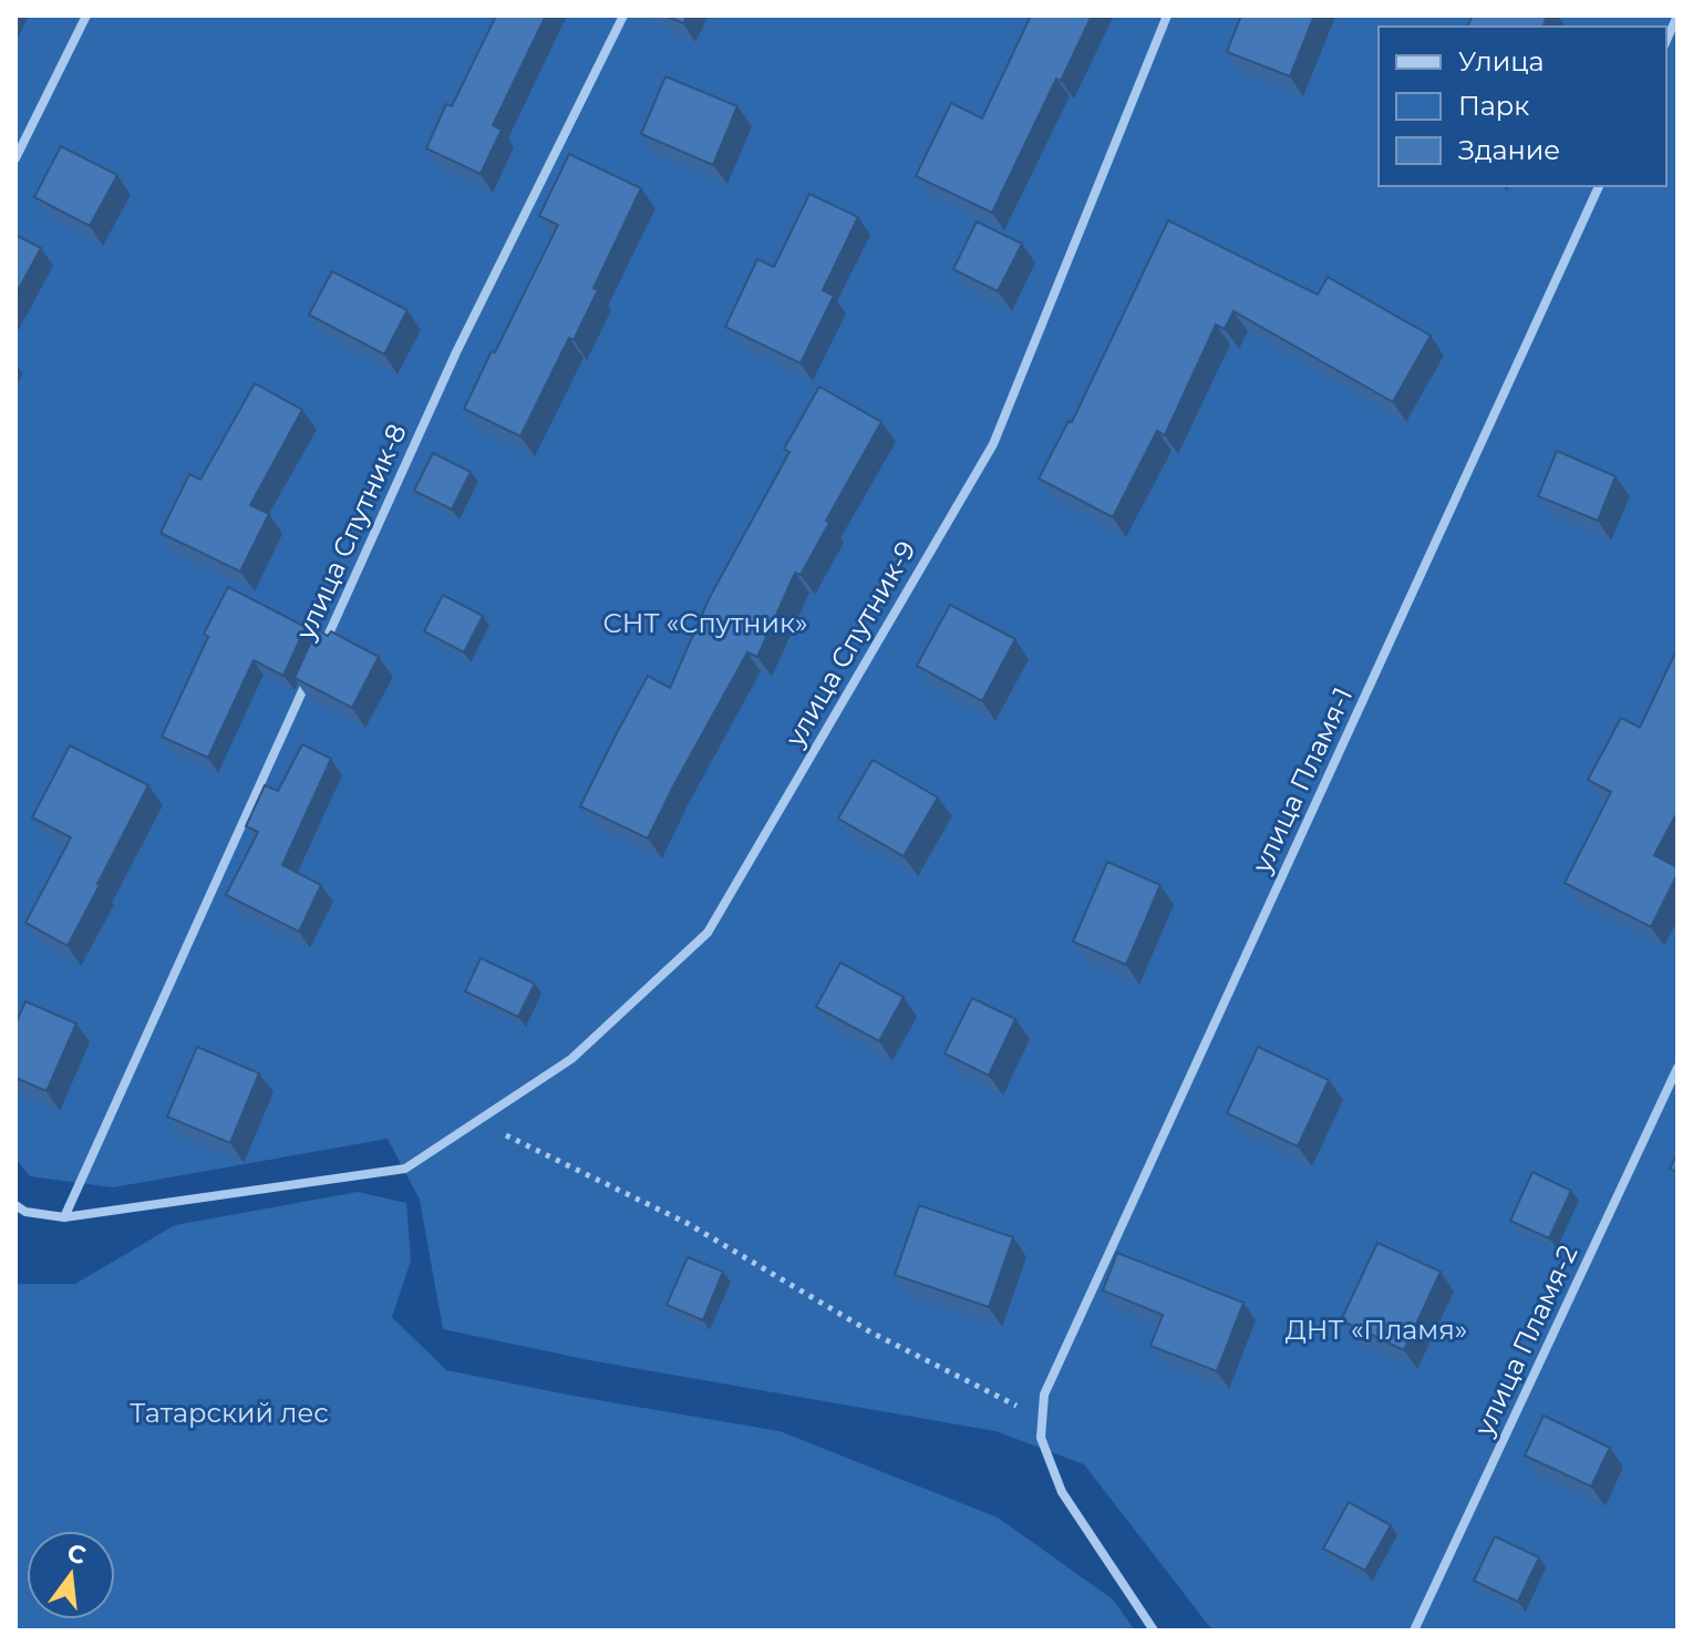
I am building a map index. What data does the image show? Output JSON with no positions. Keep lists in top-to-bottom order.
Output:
{
  "streets": {
    "street": [
      "улица Спутник-8",
      "улица Спутник-9",
      "улица Пламя-1",
      "улица Пламя-2"
    ]
  },
  "crossings": [
    ["улица Спутник-8", "улица Спутник-9"]
  ],
  "parks": ["СНТ «Спутник»", "ДНТ «Пламя»", "Татарский лес"],
  "legend": ["Улица", "Парк", "Здание"],
  "north": "top"
}
